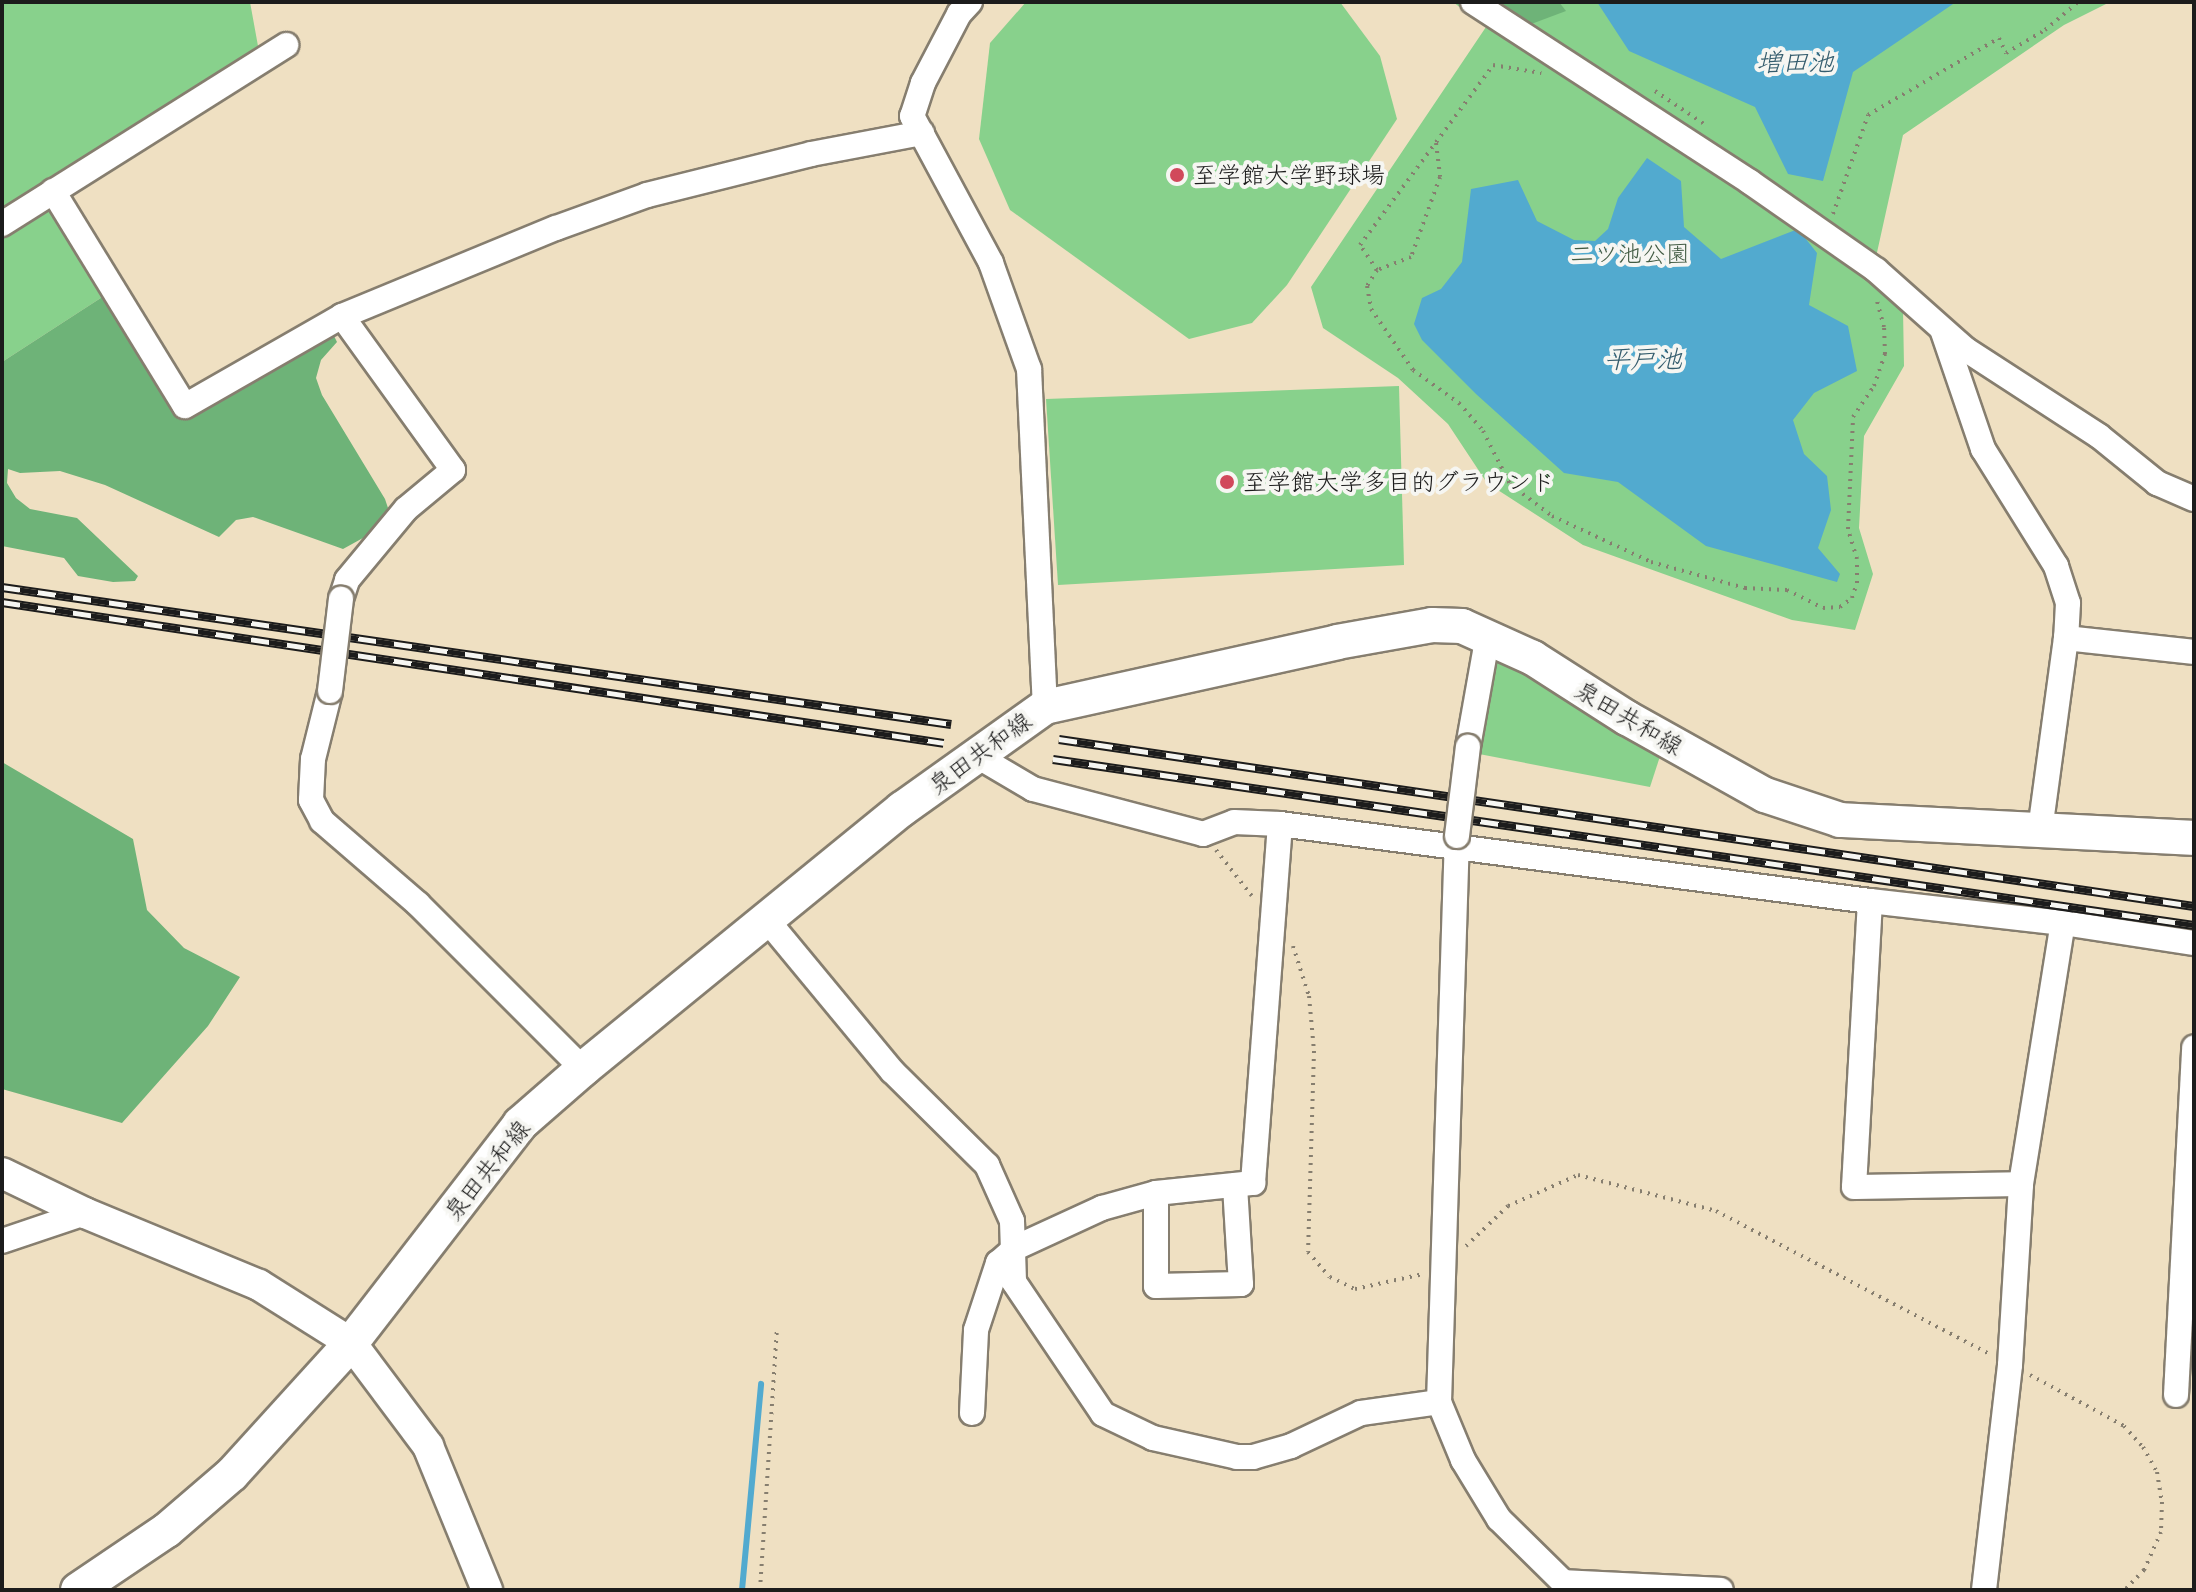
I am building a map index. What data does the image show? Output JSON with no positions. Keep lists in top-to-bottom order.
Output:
{
  "streets": {
    "main road": ["泉田共和線"]
  },
  "water": ["増田池", "平戸池"],
  "parks": ["二ツ池公園"],
  "places": ["至学館大学野球場", "至学館大学多目的グラウンド"]
}
